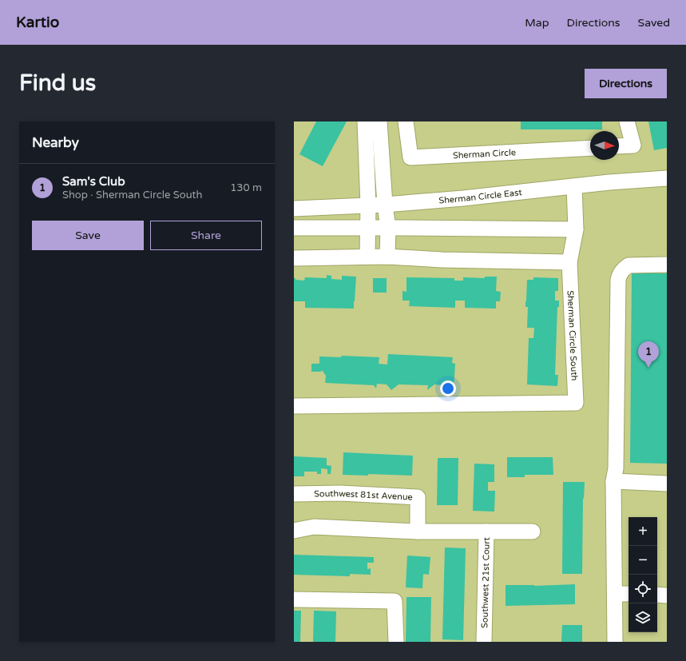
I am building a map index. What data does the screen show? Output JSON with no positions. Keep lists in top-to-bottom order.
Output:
{
  "streets": {
    "street": [
      "Sherman Circle",
      "Sherman Circle East",
      "Sherman Circle South",
      "Southwest 81st Avenue",
      "Southwest 21st Court"
    ]
  },
  "north": "right",
  "page": {
    "header": "Kartio",
    "nav": ["Map", "Directions", "Saved"],
    "buttons": [
      "Directions",
      ["Save", "Share"]
    ],
    "title": "Find us",
    "heading": "Nearby",
    "list": [
      {
        "mark": "1",
        "name": "Sam's Club",
        "note": "Shop · Sherman Circle South",
        "value": "130 m"
      }
    ],
    "pins": "1",
    "map_buttons": ["+", "−"]
  }
}
